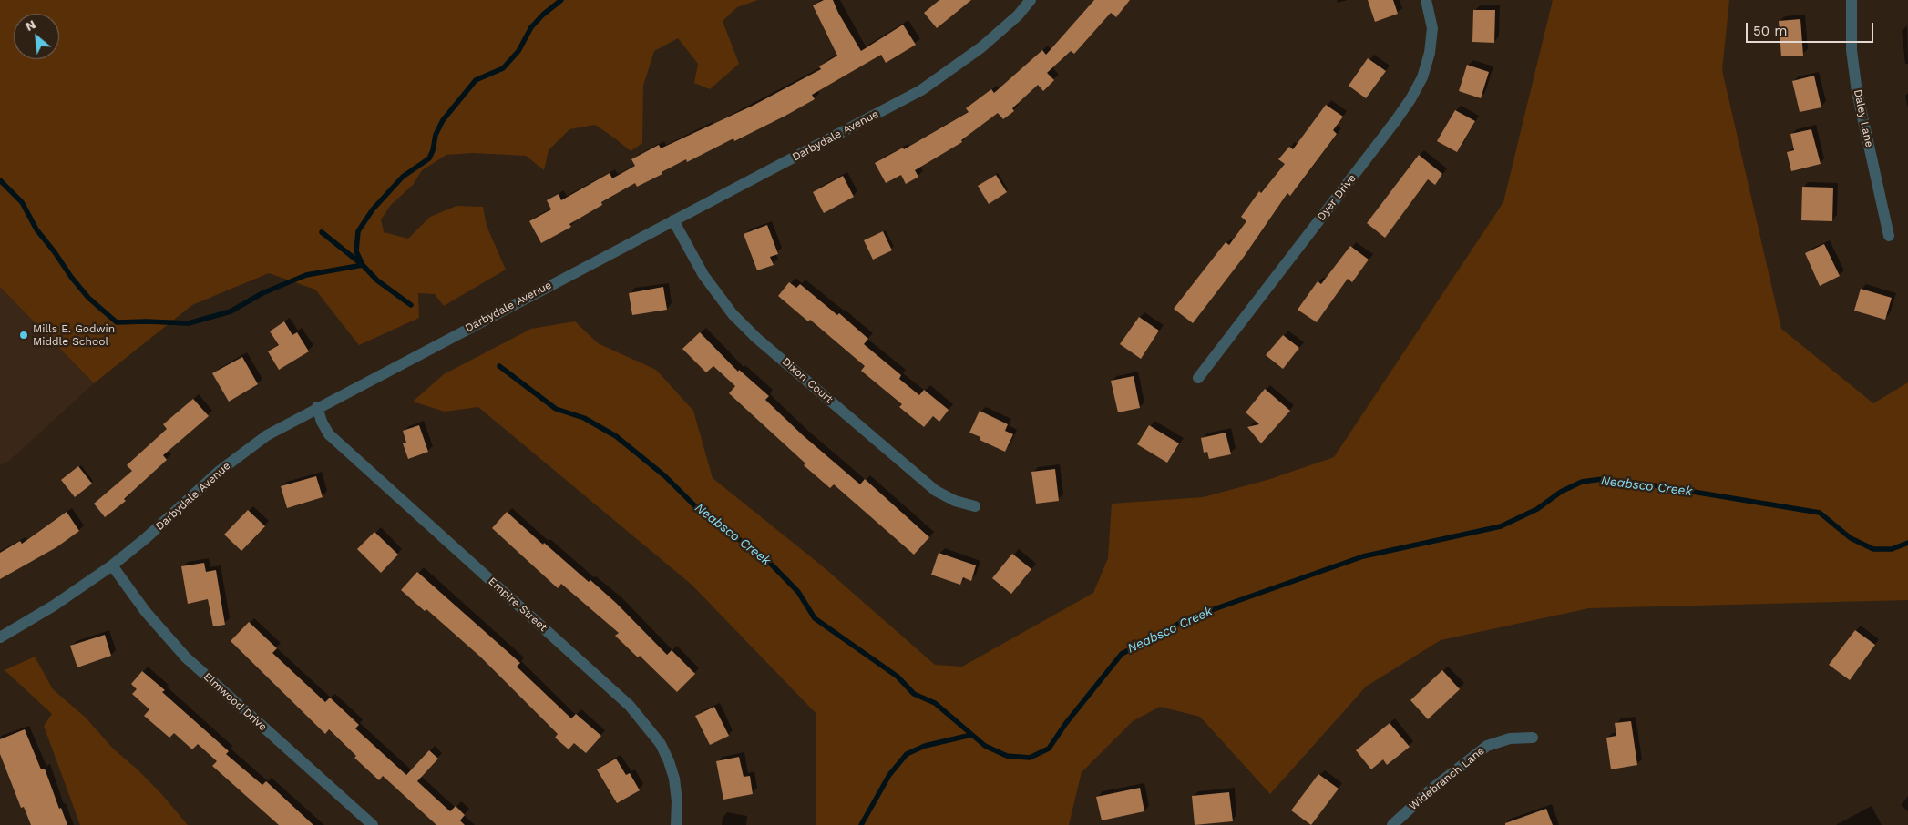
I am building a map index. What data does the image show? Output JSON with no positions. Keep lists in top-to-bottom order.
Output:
{
  "streets": {
    "street": [
      "Daley Lane",
      "Darbydale Avenue",
      "Dyer Drive",
      "Dixon Court",
      "Empire Street",
      "Elmwood Drive",
      "Widebranch Lane"
    ]
  },
  "crossings": [
    ["Darbydale Avenue", "Dixon Court"],
    ["Darbydale Avenue", "Empire Street"],
    ["Darbydale Avenue", "Elmwood Drive"]
  ],
  "water": ["Neabsco Creek"],
  "places": ["Mills E. Godwin Middle School"],
  "scale_bar": "50 m",
  "north": "top left"
}
